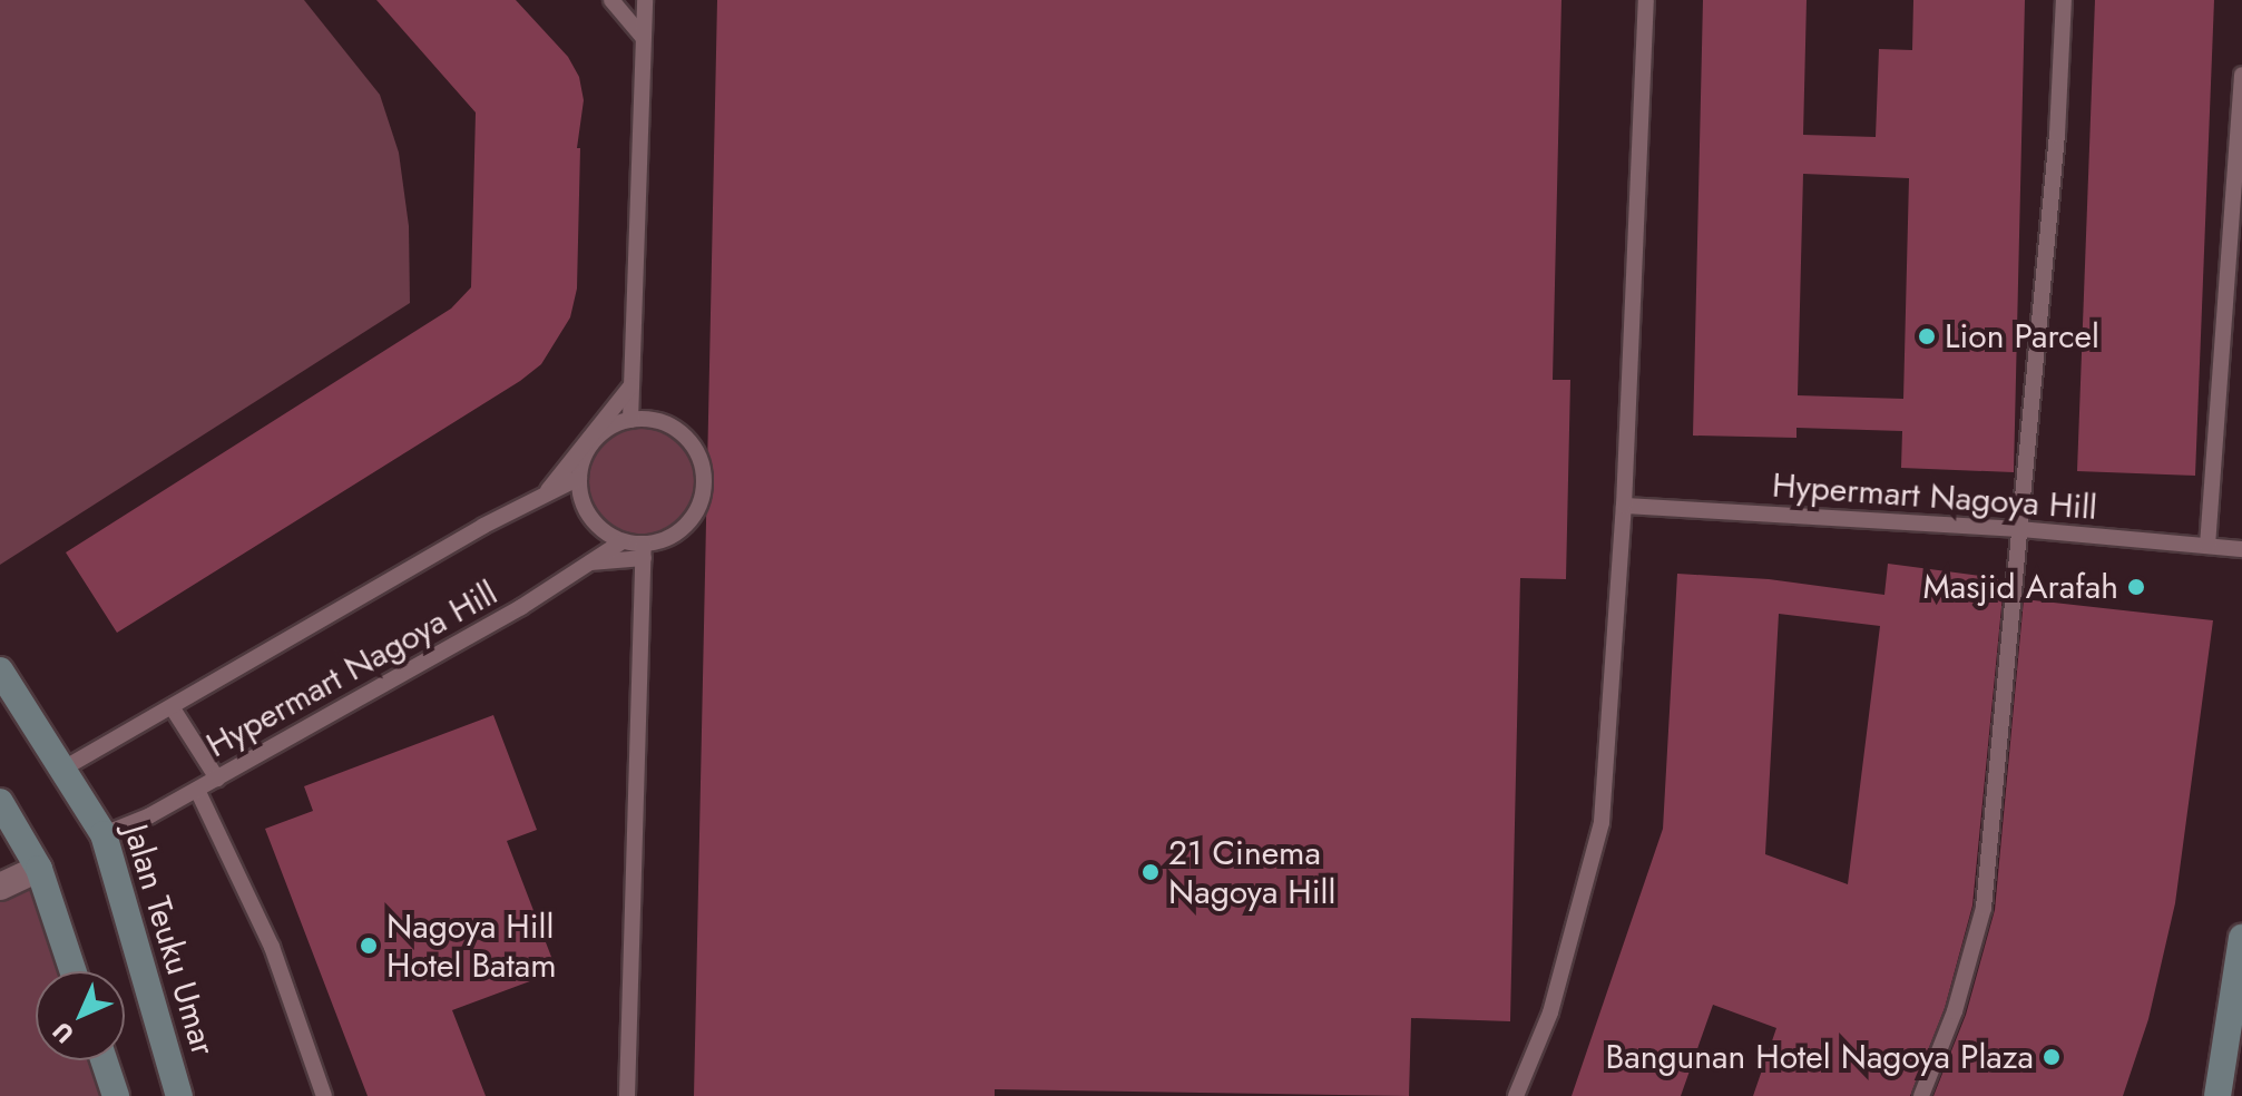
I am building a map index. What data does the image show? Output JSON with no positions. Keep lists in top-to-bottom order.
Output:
{
  "streets": {
    "main road": ["Jalan Teuku Umar"],
    "lane": ["Hypermart Nagoya Hill"]
  },
  "crossings": [
    ["Hypermart Nagoya Hill", "Jalan Teuku Umar"]
  ],
  "places": [
    "Lion Parcel",
    "Masjid Arafah",
    "21 Cinema Nagoya Hill",
    "Nagoya Hill Hotel Batam",
    "Bangunan Hotel Nagoya Plaza"
  ],
  "north": "bottom left"
}
